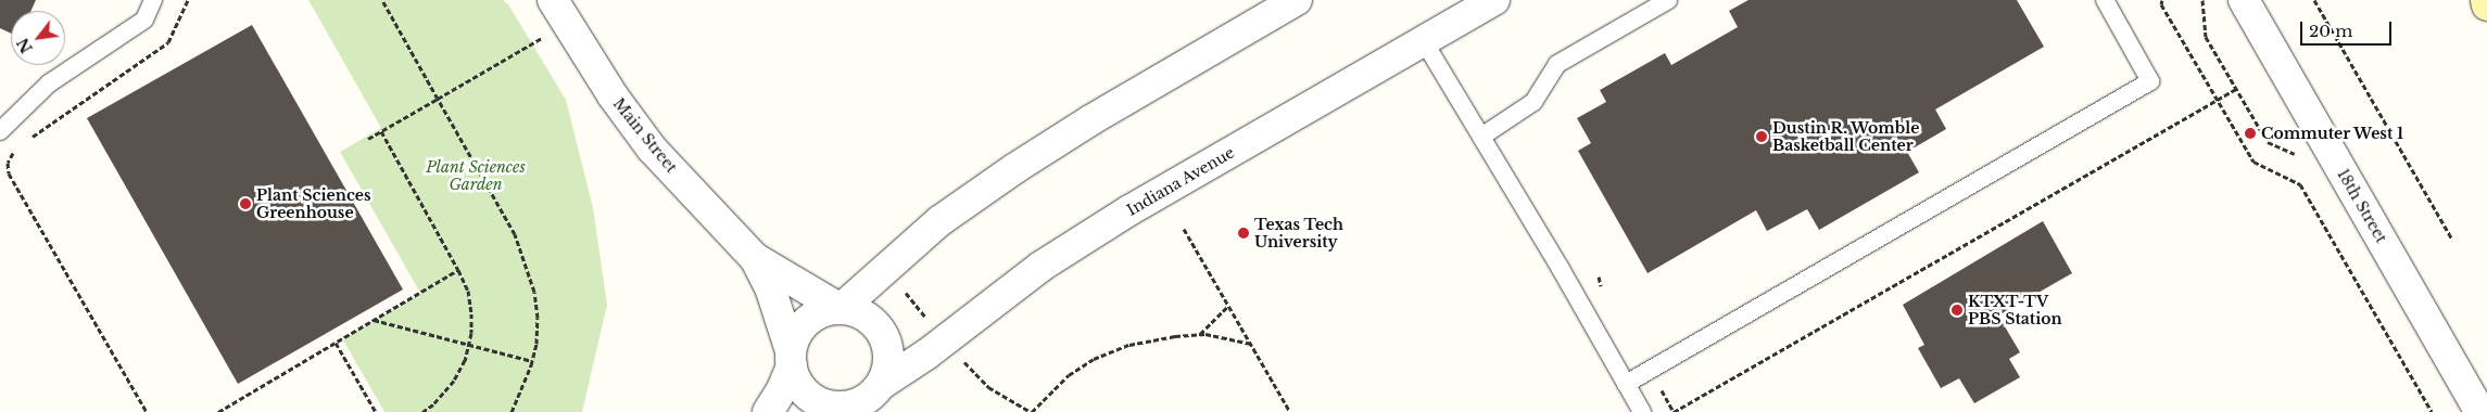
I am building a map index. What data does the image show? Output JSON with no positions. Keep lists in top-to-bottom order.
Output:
{
  "streets": {
    "street": ["Main Street", "Indiana Avenue", "18th Street"]
  },
  "crossings": [
    ["Main Street", "Indiana Avenue"]
  ],
  "parks": ["Plant Sciences Garden"],
  "places": [
    "Commuter West 1",
    "Dustin R. Womble Basketball Center",
    "Plant Sciences Greenhouse",
    "Texas Tech University",
    "KTXT-TV PBS Station"
  ],
  "scale_bar": "20 m",
  "north": "bottom left"
}
